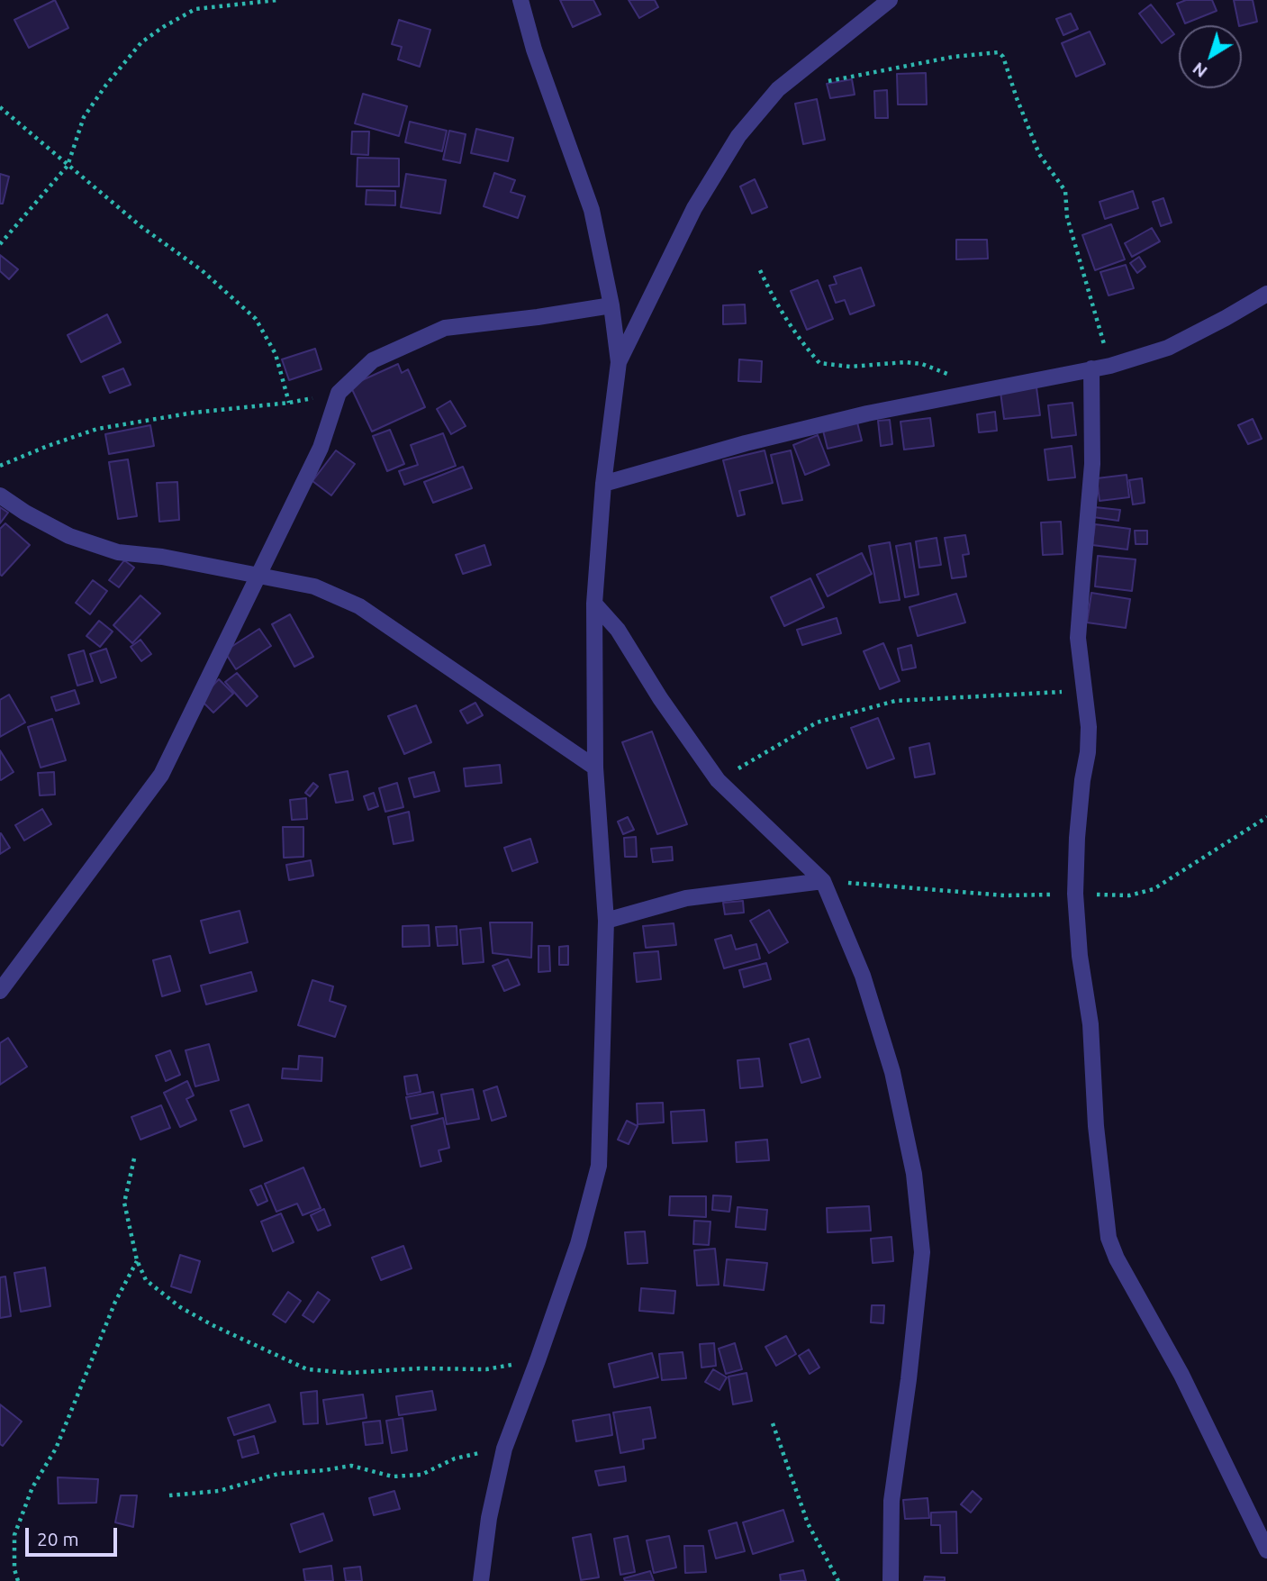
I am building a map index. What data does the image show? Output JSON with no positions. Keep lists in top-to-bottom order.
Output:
{
  "scale_bar": "20 m",
  "north": "bottom left"
}
